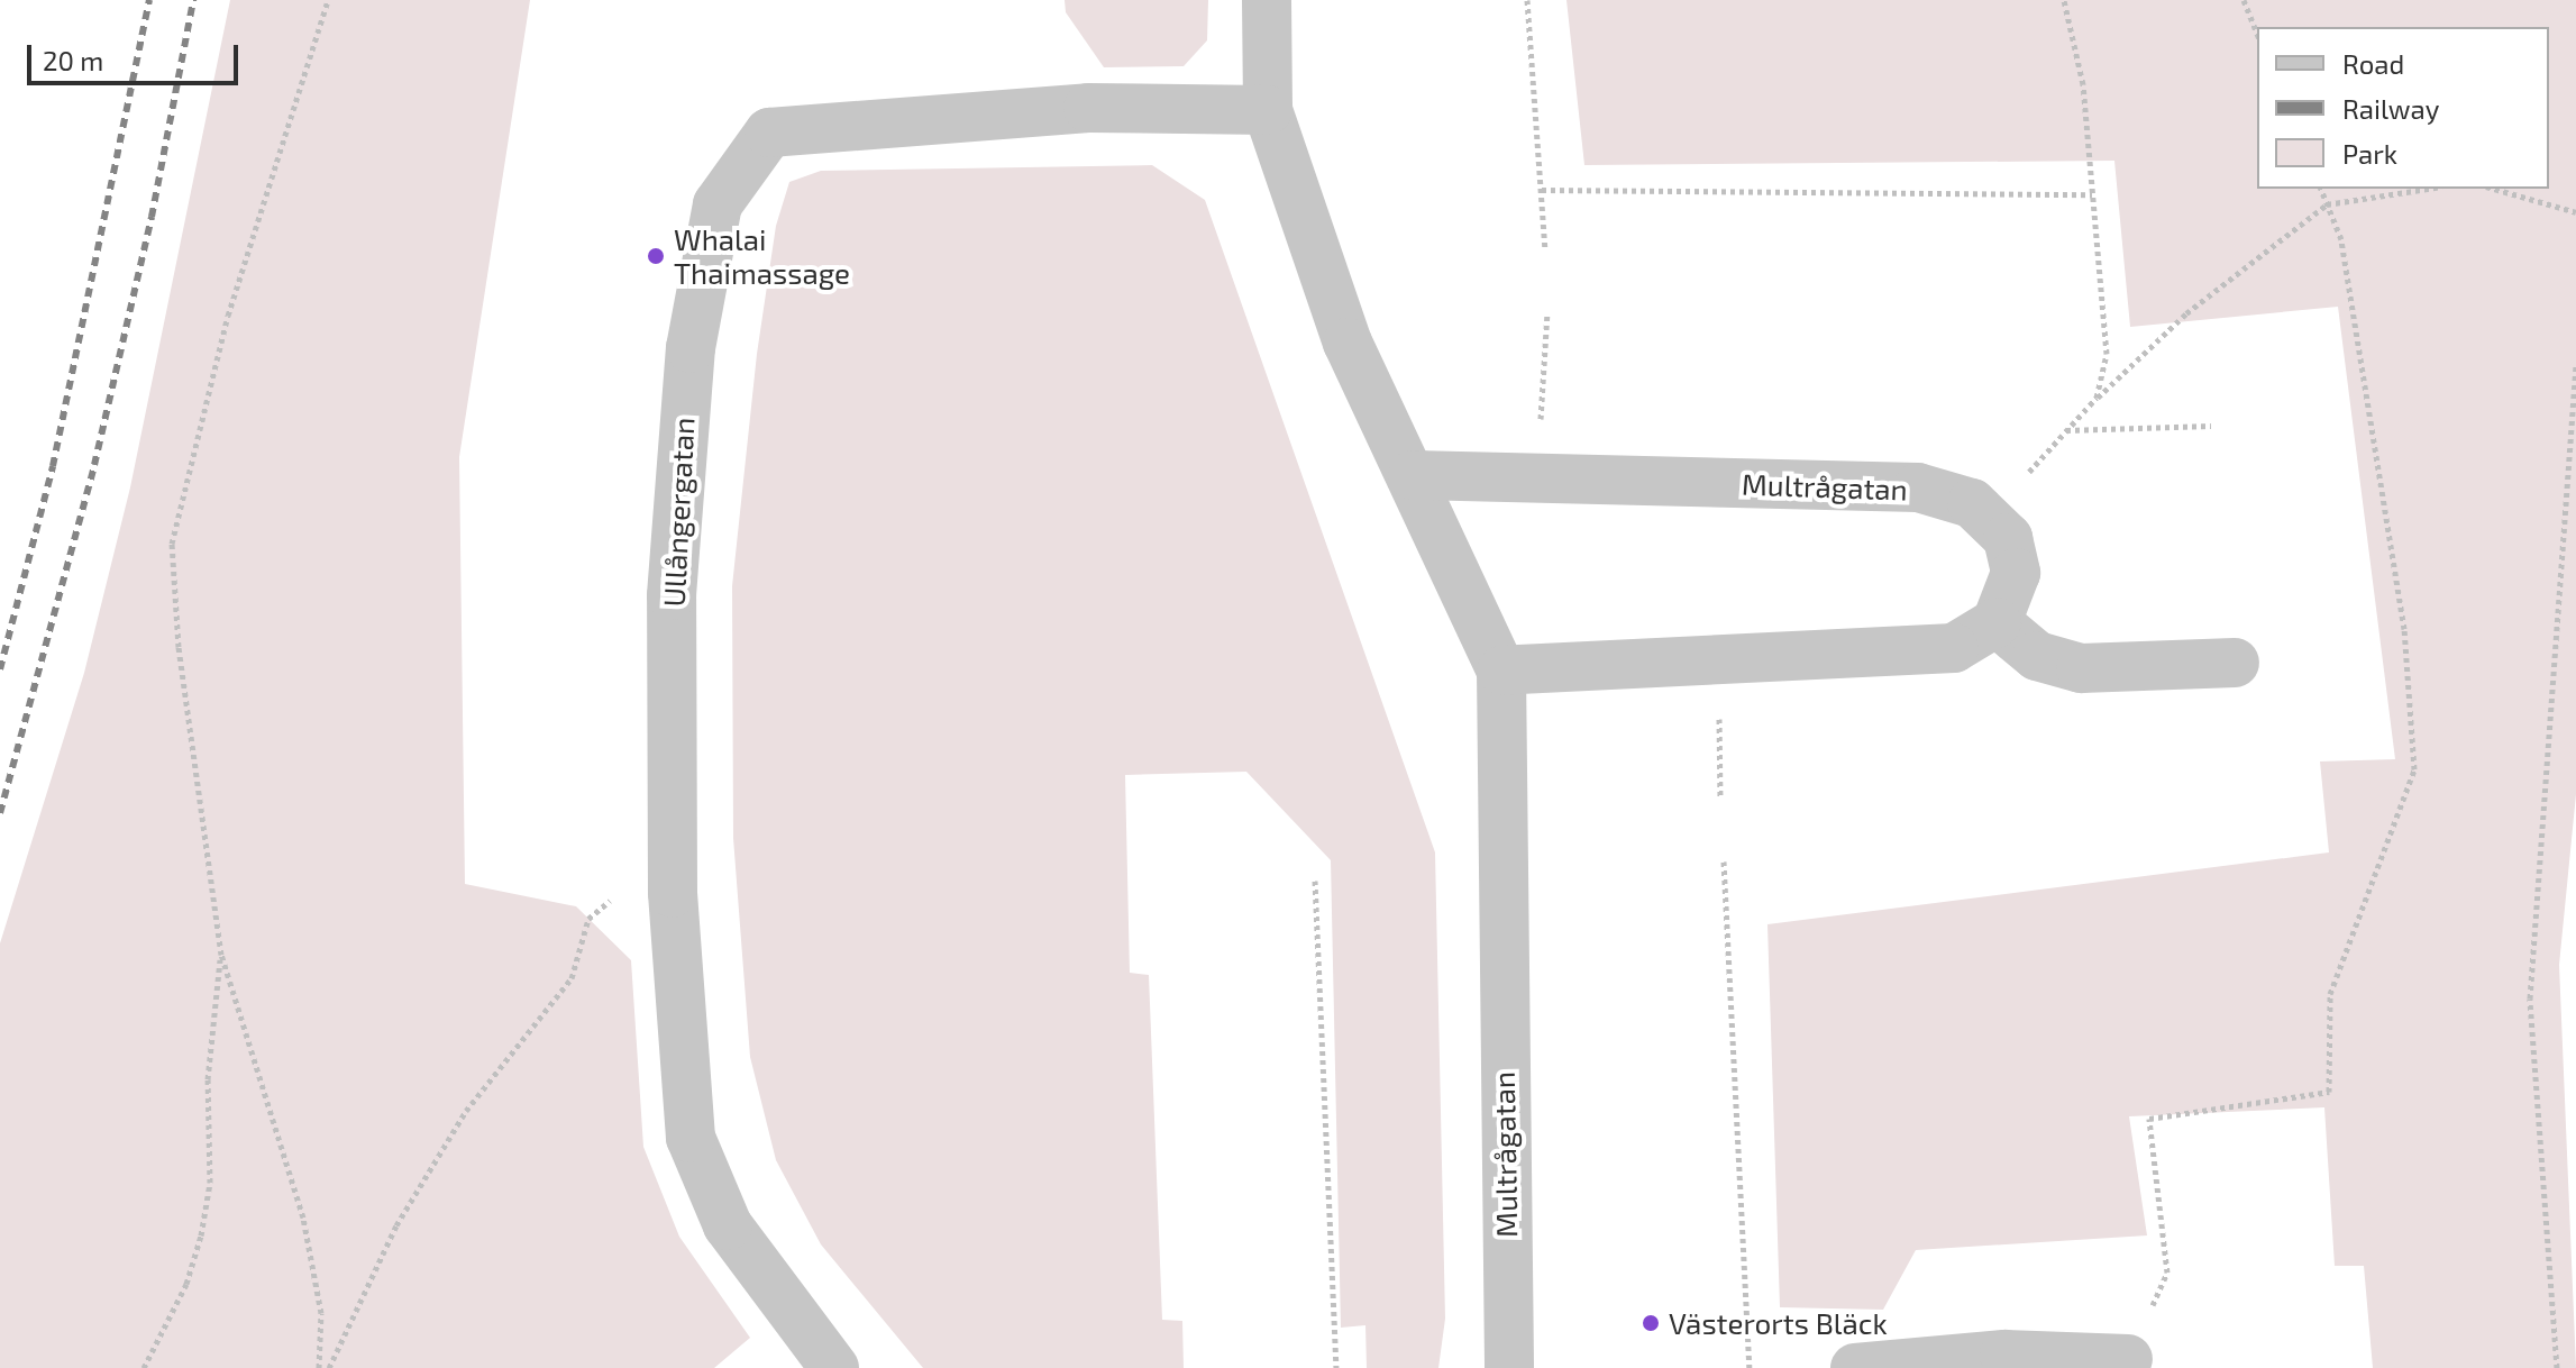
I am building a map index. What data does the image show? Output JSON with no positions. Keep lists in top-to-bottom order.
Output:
{
  "streets": {
    "street": ["Multrågatan", "Ullångergatan"]
  },
  "crossings": [
    ["Multrågatan", "Ullångergatan"]
  ],
  "places": ["Whalai Thaimassage", "Västerorts Bläck"],
  "legend": ["Road", "Railway", "Park"],
  "scale_bar": "20 m"
}
